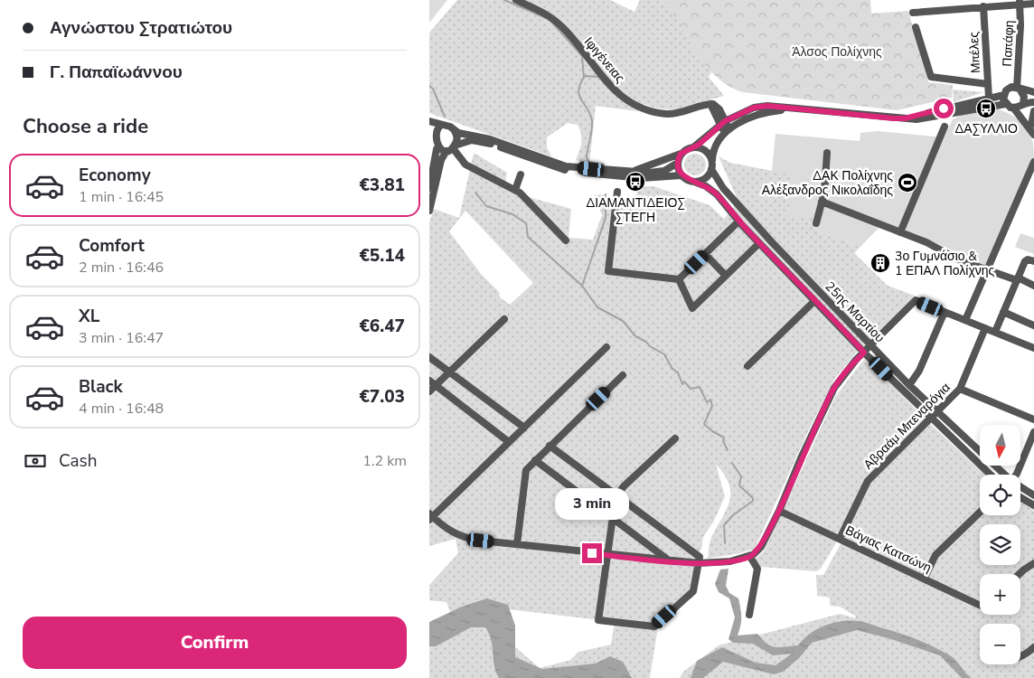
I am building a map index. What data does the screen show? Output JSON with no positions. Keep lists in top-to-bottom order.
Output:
{
  "streets": {
    "street": [
      "Παπάφη",
      "Μπέλες",
      "Ιφιγένειας",
      "25ης Μαρτίου",
      "Αβραάμ Μπεναρόγια",
      "Βάγιας Κατσώνη"
    ]
  },
  "crossings": [
    ["25ης Μαρτίου", "Αβραάμ Μπεναρόγια"],
    ["Αβραάμ Μπεναρόγια", "Βάγιας Κατσώνη"]
  ],
  "parks": ["Άλσος Πολίχνης"],
  "places": {
    "bus stop": ["ΔΑΣΥΛΛΙΟ", "ΔΙΑΜΑΝΤΙΔΕΙΟΣ ΣΤΕΓΗ"],
    "sports": ["ΔΑΚ Πολίχνης Αλέξανδρος Νικολαΐδης"],
    "building": ["3ο Γυμνάσιο & 1 ΕΠΑΛ Πολίχνης"]
  },
  "north": "bottom",
  "page": {
    "banner": ["Αγνώστου Στρατιώτου", "Γ. Παπαϊωάννου"],
    "heading": "Choose a ride",
    "list": [
      {
        "name": "Economy",
        "note": "1 min · 16:45",
        "value": "€3.81"
      },
      {
        "name": "Comfort",
        "note": "2 min · 16:46",
        "value": "€5.14"
      },
      {
        "name": "XL",
        "note": "3 min · 16:47",
        "value": "€6.47"
      },
      {
        "name": "Black",
        "note": "4 min · 16:48",
        "value": "€7.03"
      }
    ],
    "map_buttons": ["+", "−"],
    "pay": ["Cash", "1.2 km"],
    "bubble": "3 min",
    "buttons": "Confirm"
  }
}
